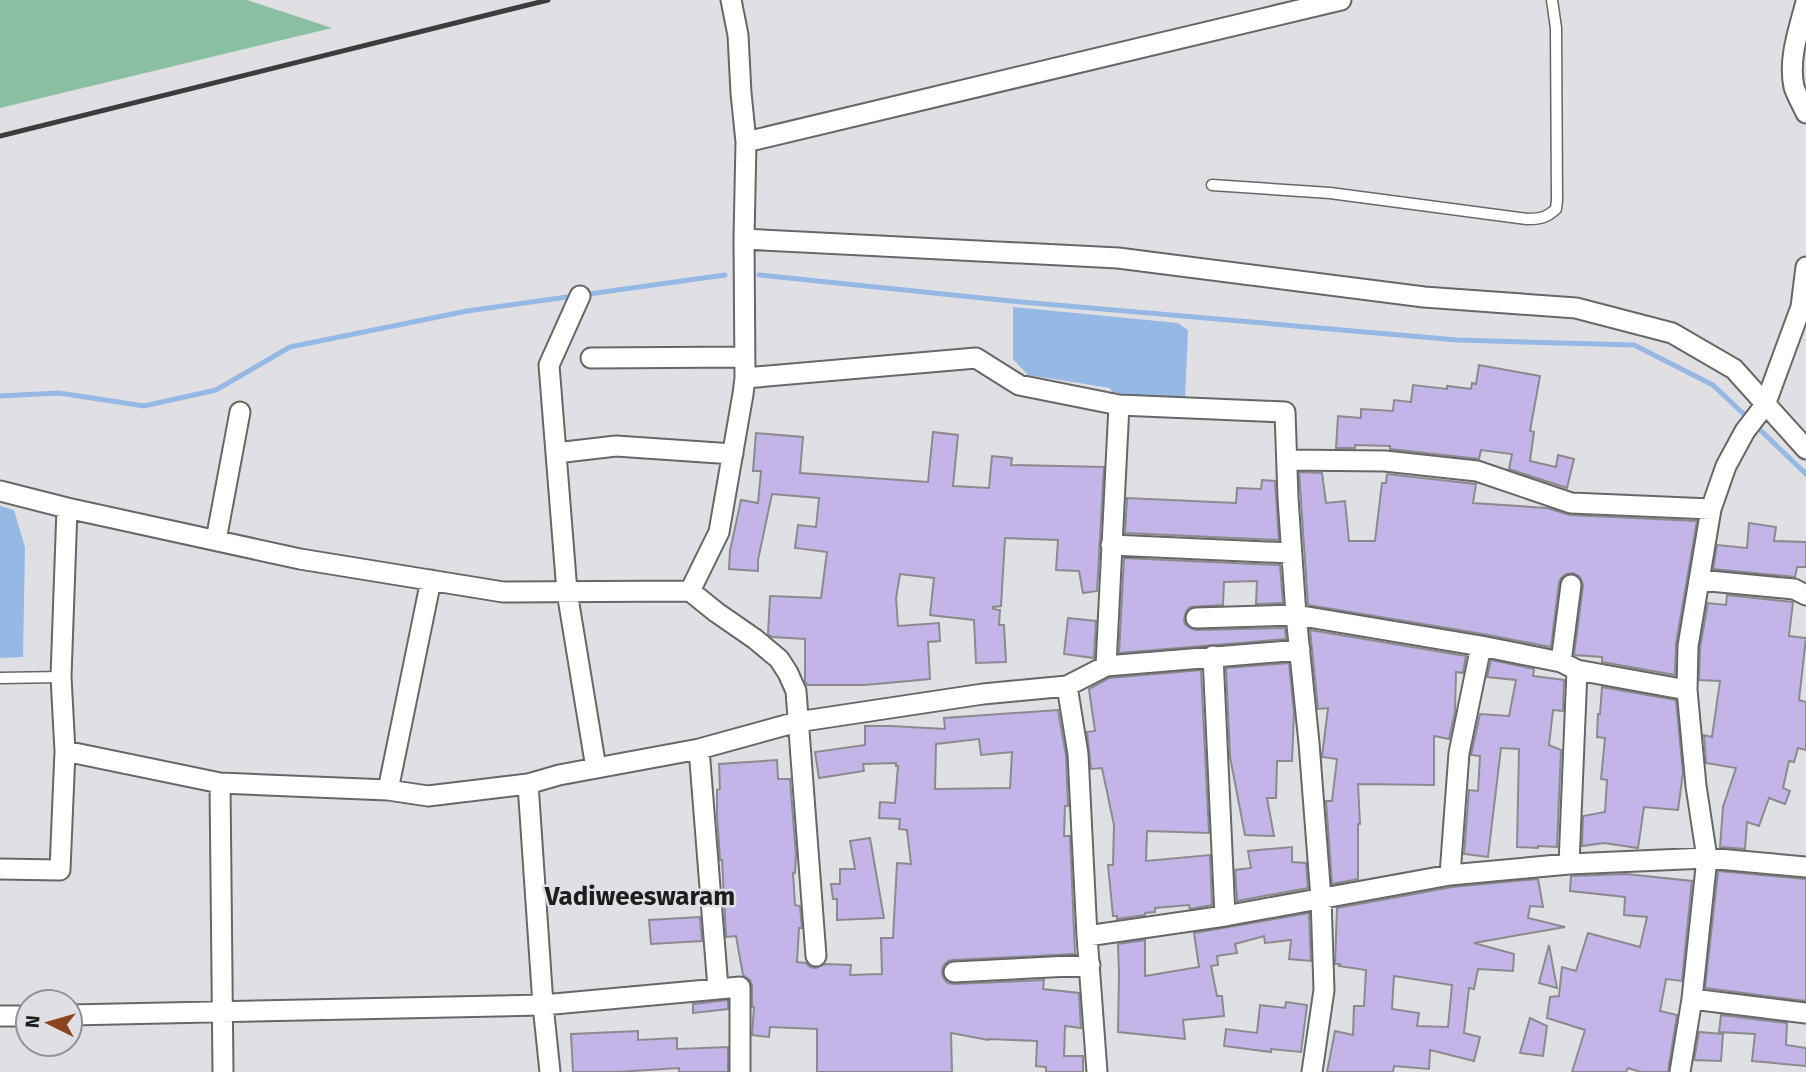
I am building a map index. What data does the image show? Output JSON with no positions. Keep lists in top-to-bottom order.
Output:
{
  "districts": ["Vadiweeswaram"],
  "north": "left"
}
